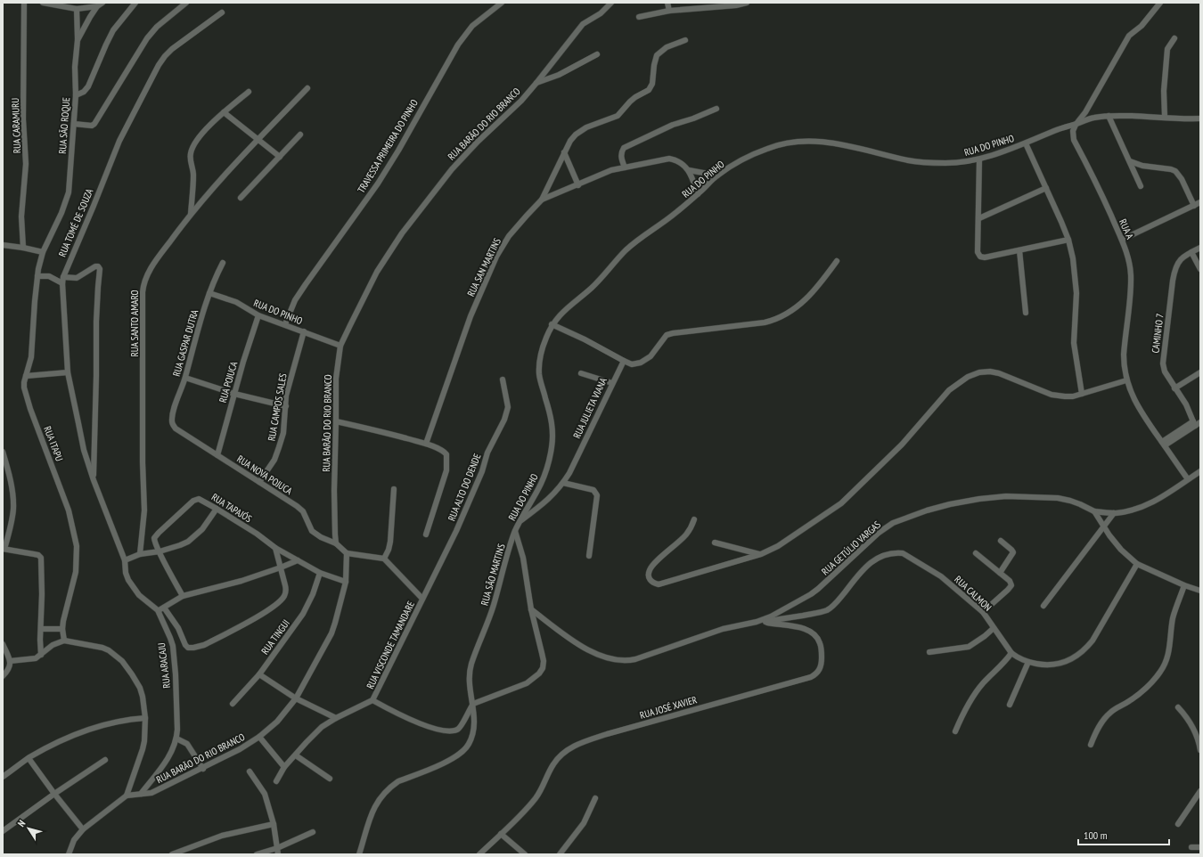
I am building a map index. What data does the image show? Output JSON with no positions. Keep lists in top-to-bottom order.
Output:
{
  "streets": {
    "street": [
      "RUA BARÃO DO RIO BRANCO",
      "RUA CARAMURU",
      "RUA SÃO ROQUE",
      "RUA DO PINHO",
      "TRAVESSA PRIMEIRA DO PINHO",
      "RUA TOMÉ DE SOUZA",
      "RUA A",
      "RUA SAN MARTINS",
      "RUA SANTO AMARO",
      "CAMINHO 7",
      "RUA GASPAR DUTRA",
      "RUA POJUCA",
      "RUA CAMPOS SALES",
      "RUA JULIETA VIANA",
      "RUA ITAPU",
      "RUA NOVA POJUCA",
      "RUA ALTO DO DENDE",
      "RUA TAPAJÓS",
      "RUA GETÚLIO VARGAS",
      "RUA SÃO MARTINS",
      "RUA CALMON",
      "RUA TINGUI",
      "RUA VISCONDE TAMANDARE",
      "RUA ARACAJU",
      "RUA JOSÉ XAVIER"
    ]
  },
  "crossings": [
    ["RUA BARÃO DO RIO BRANCO", "RUA DO PINHO"],
    ["RUA BARÃO DO RIO BRANCO", "RUA NOVA POJUCA"],
    ["RUA BARÃO DO RIO BRANCO", "RUA TAPAJÓS"],
    ["RUA BARÃO DO RIO BRANCO", "RUA ARACAJU"],
    ["RUA SÃO ROQUE", "RUA ITAPU"],
    ["RUA DO PINHO", "TRAVESSA PRIMEIRA DO PINHO"],
    ["RUA DO PINHO", "RUA A"],
    ["RUA DO PINHO", "RUA GASPAR DUTRA"],
    ["RUA DO PINHO", "RUA POJUCA"],
    ["RUA DO PINHO", "RUA CAMPOS SALES"],
    ["RUA DO PINHO", "RUA JULIETA VIANA"],
    ["RUA DO PINHO", "RUA SÃO MARTINS"],
    ["RUA TOMÉ DE SOUZA", "RUA ARACAJU"],
    ["RUA A", "RUA GETÚLIO VARGAS"],
    ["RUA GASPAR DUTRA", "RUA NOVA POJUCA"],
    ["RUA POJUCA", "RUA NOVA POJUCA"],
    ["RUA CAMPOS SALES", "RUA NOVA POJUCA"],
    ["RUA ALTO DO DENDE", "RUA VISCONDE TAMANDARE"],
    ["RUA TAPAJÓS", "RUA TINGUI"],
    ["RUA GETÚLIO VARGAS", "RUA SÃO MARTINS"],
    ["RUA GETÚLIO VARGAS", "RUA CALMON"],
    ["RUA CALMON", "RUA JOSÉ XAVIER"]
  ],
  "scale_bar": "100 m",
  "north": "top left"
}
